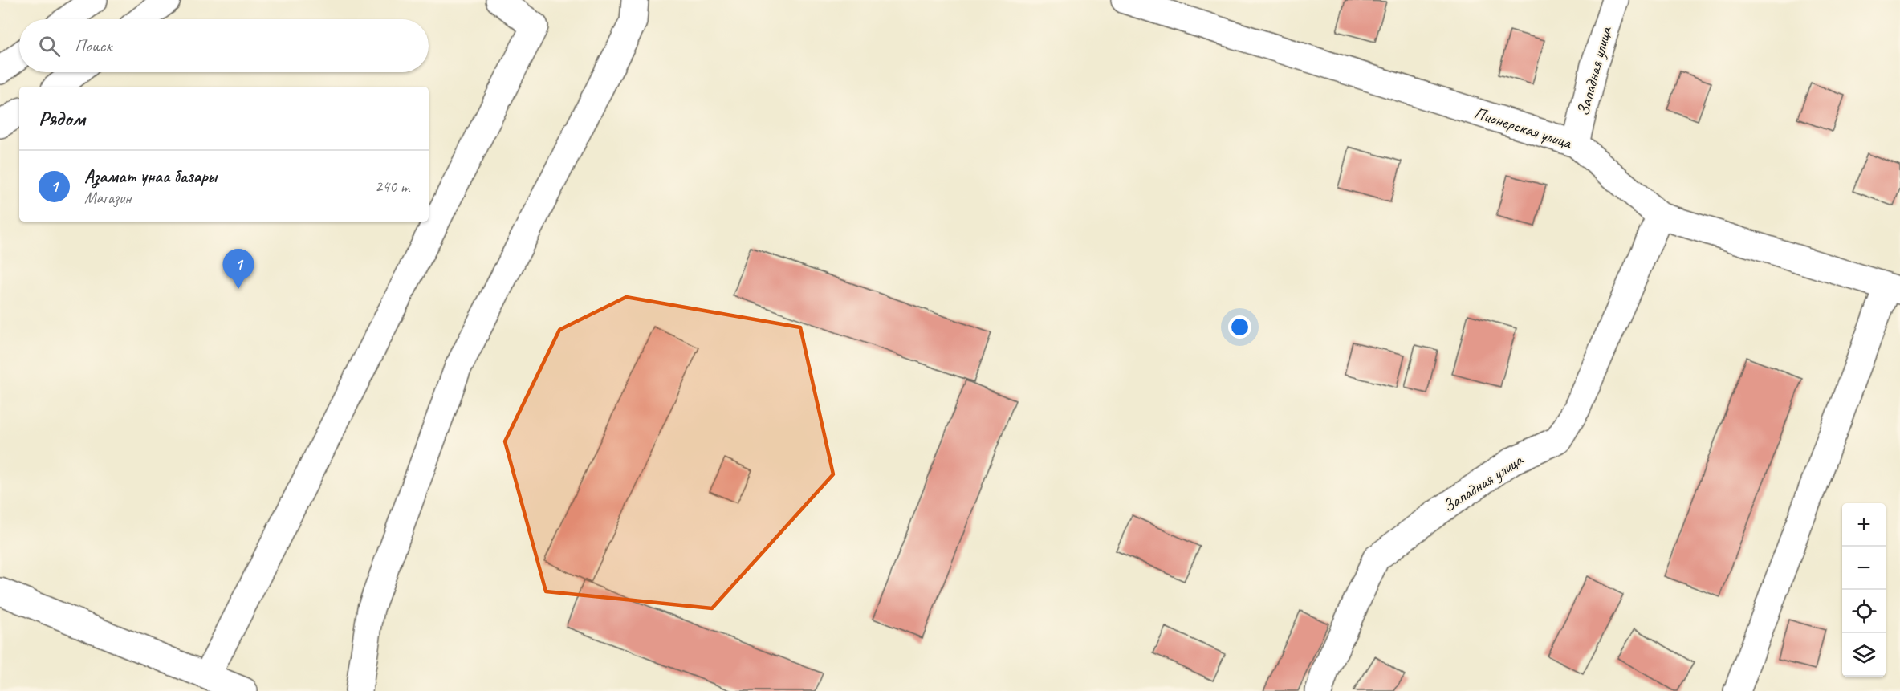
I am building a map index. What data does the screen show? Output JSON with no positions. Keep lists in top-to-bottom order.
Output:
{
  "streets": {
    "street": ["Западная улица", "Пионерская улица"]
  },
  "crossings": [
    ["Западная улица", "Пионерская улица"]
  ],
  "page": {
    "search": "Поиск",
    "heading": "Рядом",
    "list": [
      {
        "mark": "1",
        "name": "Азамат унаа базары",
        "note": "Магазин",
        "value": "240 m"
      }
    ],
    "pins": "1",
    "map_buttons": ["+", "−"]
  }
}
